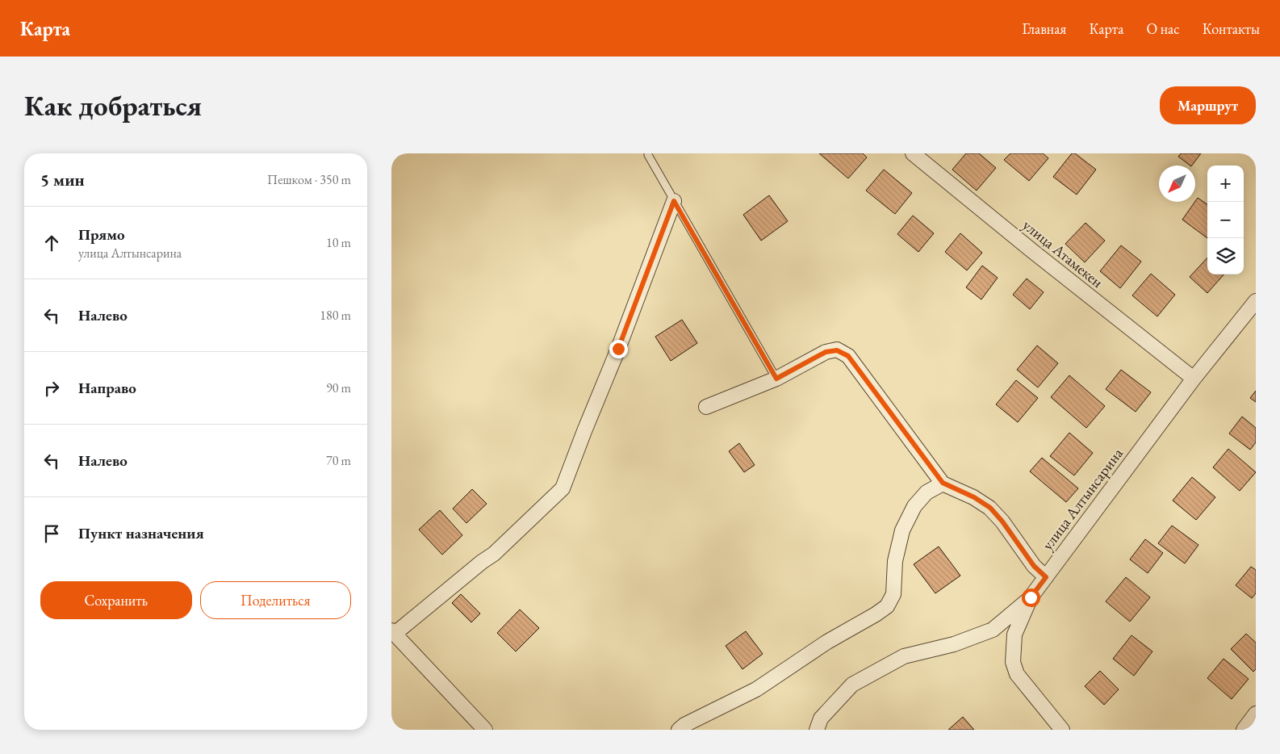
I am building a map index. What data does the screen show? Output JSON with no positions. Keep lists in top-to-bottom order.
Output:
{
  "streets": {
    "street": ["улица Атамекен", "улица Алтынсарина"]
  },
  "crossings": [
    ["улица Атамекен", "улица Алтынсарина"]
  ],
  "north": "bottom left",
  "page": {
    "header": "Карта",
    "nav": [
      "Главная",
      "Карта",
      "О нас",
      "Контакты"
    ],
    "buttons": [
      "Маршрут",
      ["Сохранить", "Поделиться"]
    ],
    "title": "Как добраться",
    "heading": ["5 мин", "Пешком · 350 m"],
    "map_buttons": ["+", "−"],
    "list": [
      ["Прямо", "улица Алтынсарина", "10 m"],
      ["Налево", "180 m"],
      ["Направо", "90 m"],
      ["Налево", "70 m"],
      "Пункт назначения"
    ]
  }
}
